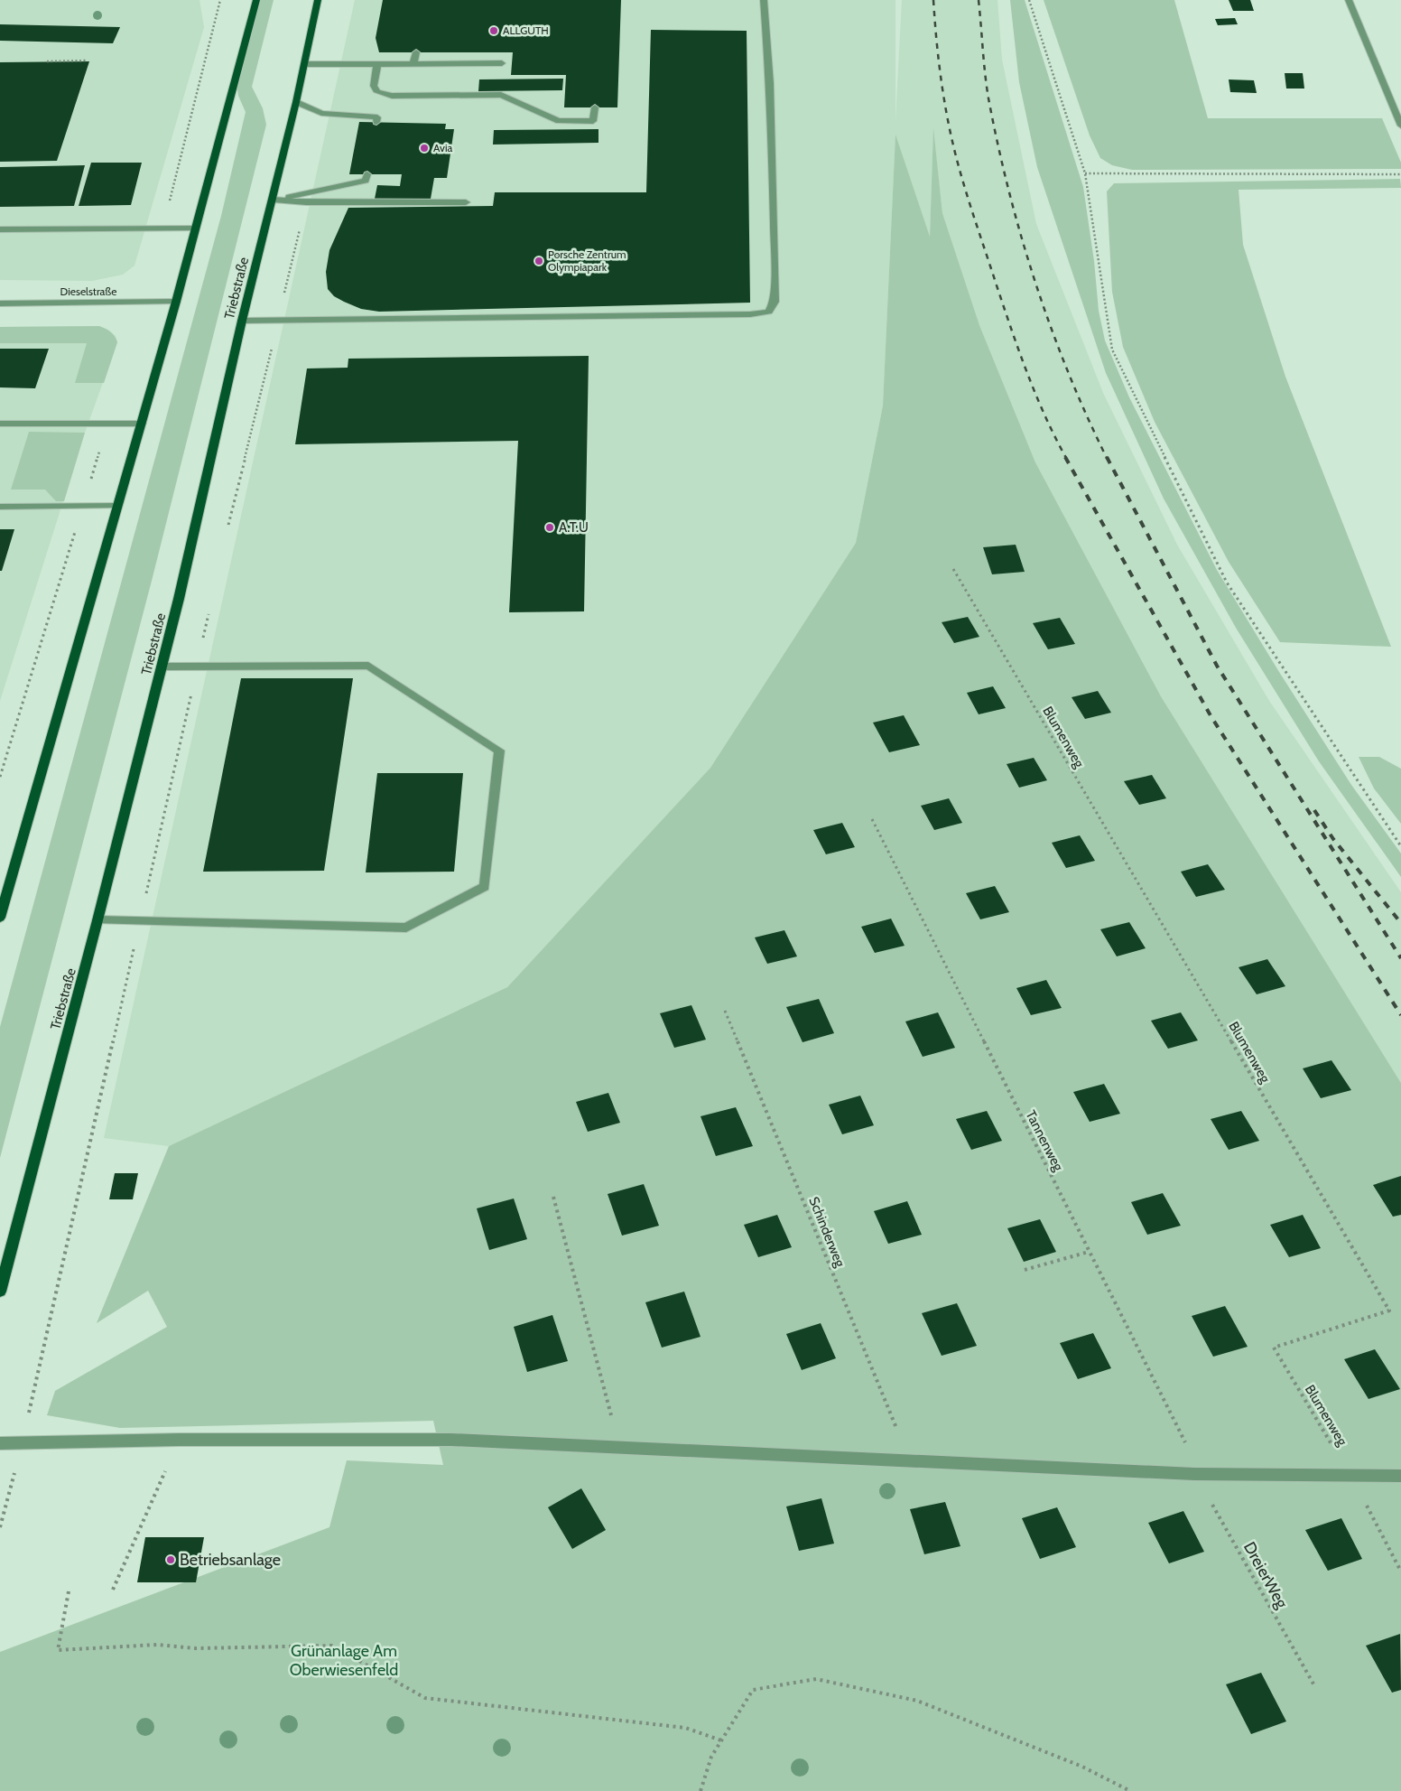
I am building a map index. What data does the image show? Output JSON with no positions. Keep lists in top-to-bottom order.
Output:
{
  "streets": {
    "main road": ["Triebstraße"],
    "street": ["Dieselstraße"],
    "path": [
      "Blumenweg",
      "Tannenweg",
      "Schinderweg",
      "DreierWeg"
    ]
  },
  "crossings": [
    ["Tannenweg", "DreierWeg"]
  ],
  "parks": ["Grünanlage Am Oberwiesenfeld"],
  "places": [
    "ALLGUTH",
    "Avia",
    "Porsche Zentrum Olympiapark",
    "A.T.U",
    "Betriebsanlage"
  ]
}
